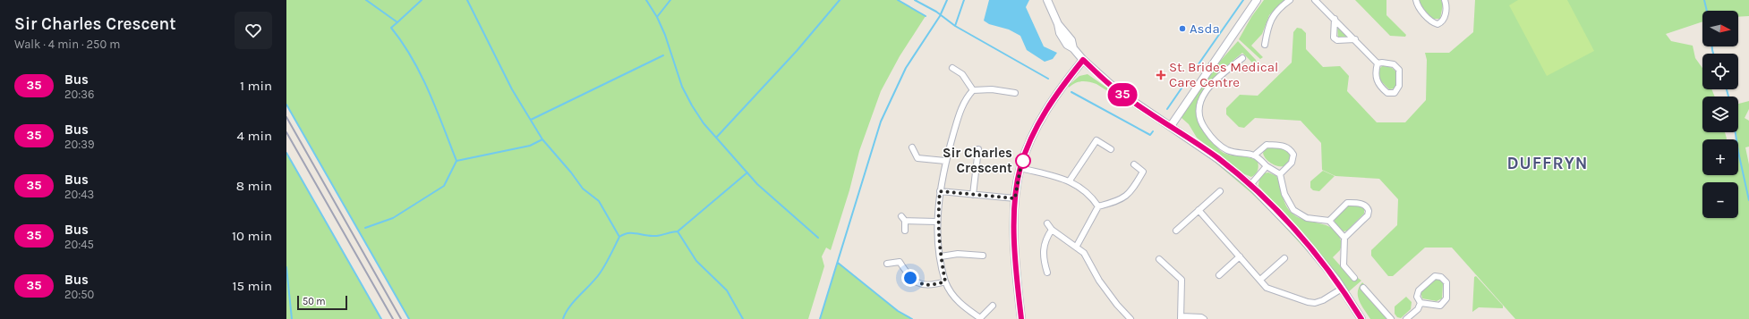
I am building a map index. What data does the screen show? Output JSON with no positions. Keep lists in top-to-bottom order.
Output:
{
  "districts": ["DUFFRYN"],
  "places": {
    "other": ["Asda", "Sir Charles Crescent"],
    "health": ["St. Brides Medical Care Centre"]
  },
  "lines": ["bus line 35"],
  "scale_bar": "50 m",
  "north": "right",
  "page": {
    "heading": ["Sir Charles Crescent", "Walk · 4 min · 250 m"],
    "on_map": "35",
    "map_buttons": ["+", "−"],
    "list": [
      {
        "mark": "35",
        "name": "Bus",
        "note": "20:36",
        "value": "1 min"
      },
      {
        "mark": "35",
        "name": "Bus",
        "note": "20:39",
        "value": "4 min"
      },
      {
        "mark": "35",
        "name": "Bus",
        "note": "20:43",
        "value": "8 min"
      },
      {
        "mark": "35",
        "name": "Bus",
        "note": "20:45",
        "value": "10 min"
      },
      {
        "mark": "35",
        "name": "Bus",
        "note": "20:50",
        "value": "15 min"
      }
    ],
    "scale": "50 m"
  }
}
